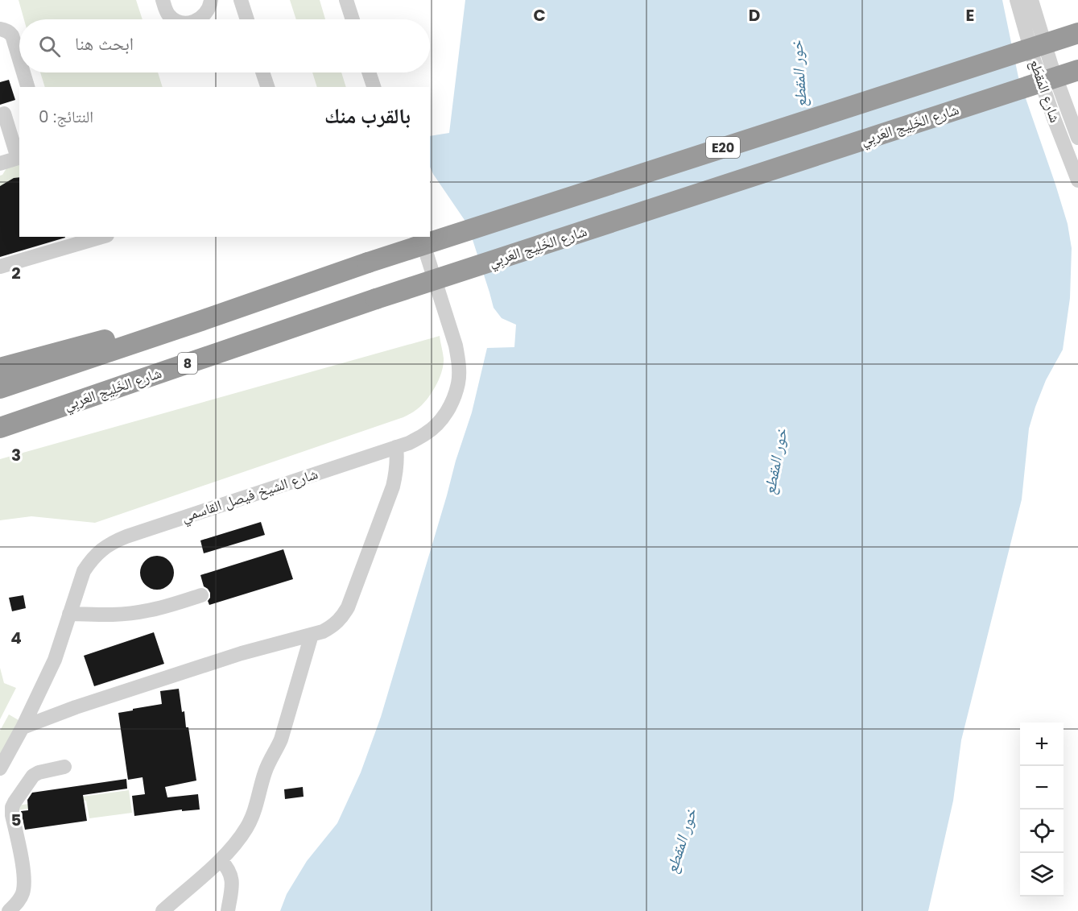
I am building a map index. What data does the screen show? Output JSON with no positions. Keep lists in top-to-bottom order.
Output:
{
  "streets": {
    "highway": ["شارع الخَلِيج العَربِي", "E20", "8"],
    "street": ["شارع المَقطَع", "شارع الشيخ فيصل القاسمي"]
  },
  "water": ["خور المقطع"],
  "page": {
    "search": "ابحث هنا",
    "heading": ["بالقرب منك", "النتائج: 0"],
    "map_buttons": ["+", "−"]
  },
  "grid": {
    "columns": ["C", "D", "E"],
    "rows": [
      "2",
      "3",
      "4",
      "5"
    ]
  }
}
